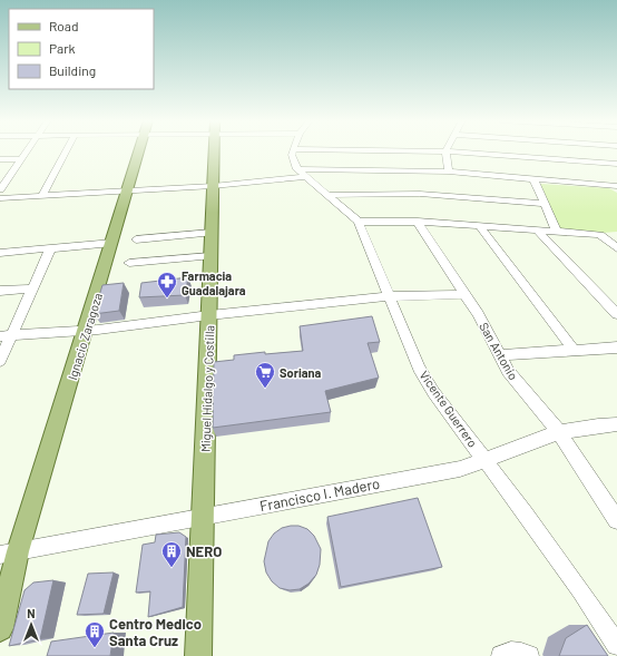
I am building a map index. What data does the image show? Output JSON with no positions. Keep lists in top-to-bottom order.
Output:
{
  "streets": {
    "main road": ["Ignacio Zaragoza", "Miguel Hidalgo y Costilla"],
    "street": ["San Antonio", "Vicente Guerrero", "Francisco I. Madero"]
  },
  "crossings": [
    ["Ignacio Zaragoza", "Francisco I. Madero"],
    ["San Antonio", "Francisco I. Madero"],
    ["Miguel Hidalgo y Costilla", "Francisco I. Madero"],
    ["Vicente Guerrero", "Francisco I. Madero"]
  ],
  "places": {
    "pharmacy": ["Farmacia Guadalajara"],
    "supermarket": ["Soriana"],
    "building": ["NERO", "Centro Medico Santa Cruz"]
  },
  "legend": ["Road", "Park", "Building"],
  "north": "top"
}
